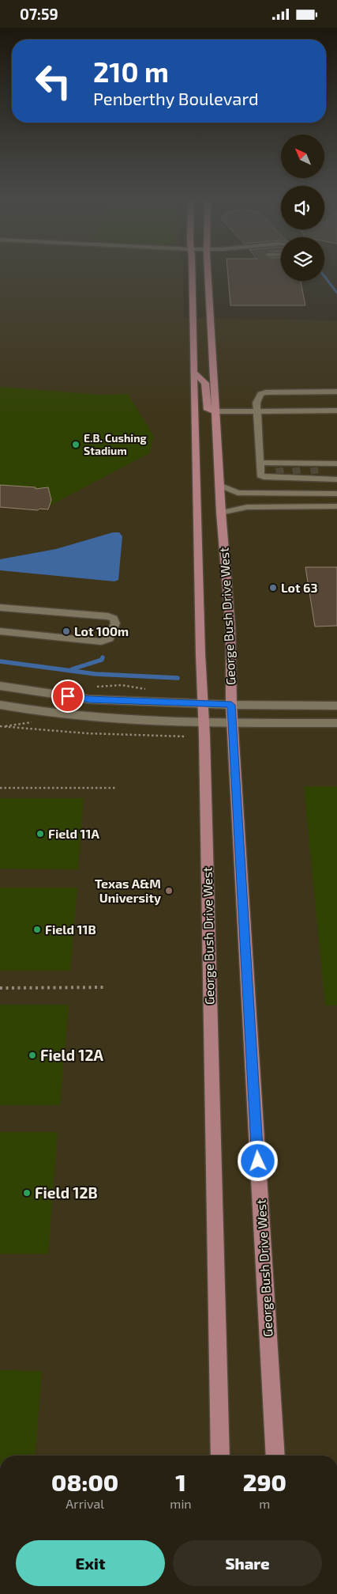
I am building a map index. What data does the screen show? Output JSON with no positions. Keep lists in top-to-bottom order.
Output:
{
  "streets": {
    "main road": ["George Bush Drive West"]
  },
  "places": [
    "E.B. Cushing Stadium",
    "Lot 63",
    "Lot 100m",
    "Field 11A",
    "Texas A&M University",
    "Field 11B",
    "Field 12A",
    "Field 12B"
  ],
  "north": "top left",
  "page": {
    "status": "07:59",
    "turn": ["210 m", "Penberthy Boulevard"],
    "eta": [
      "08:00",
      "Arrival",
      "1",
      "min",
      "290",
      "m"
    ],
    "buttons": ["Exit", "Share"]
  }
}
